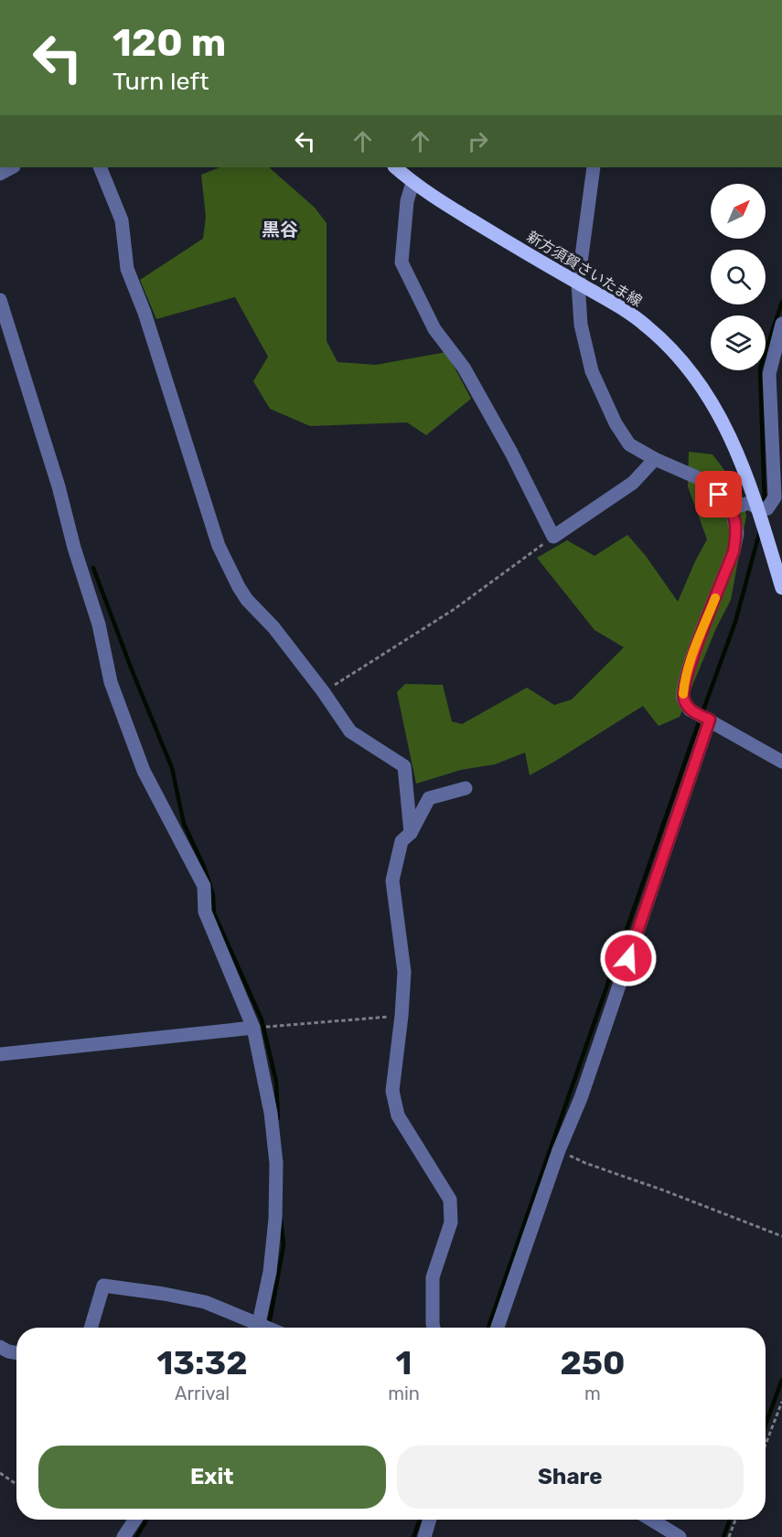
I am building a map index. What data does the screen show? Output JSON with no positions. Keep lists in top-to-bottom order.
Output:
{
  "streets": {
    "main road": ["新方須賀さいたま線"]
  },
  "districts": ["黒谷"],
  "north": "top right",
  "page": {
    "turn": ["120 m", "Turn left"],
    "eta": [
      "13:32",
      "Arrival",
      "1",
      "min",
      "250",
      "m"
    ],
    "buttons": ["Exit", "Share"]
  }
}
